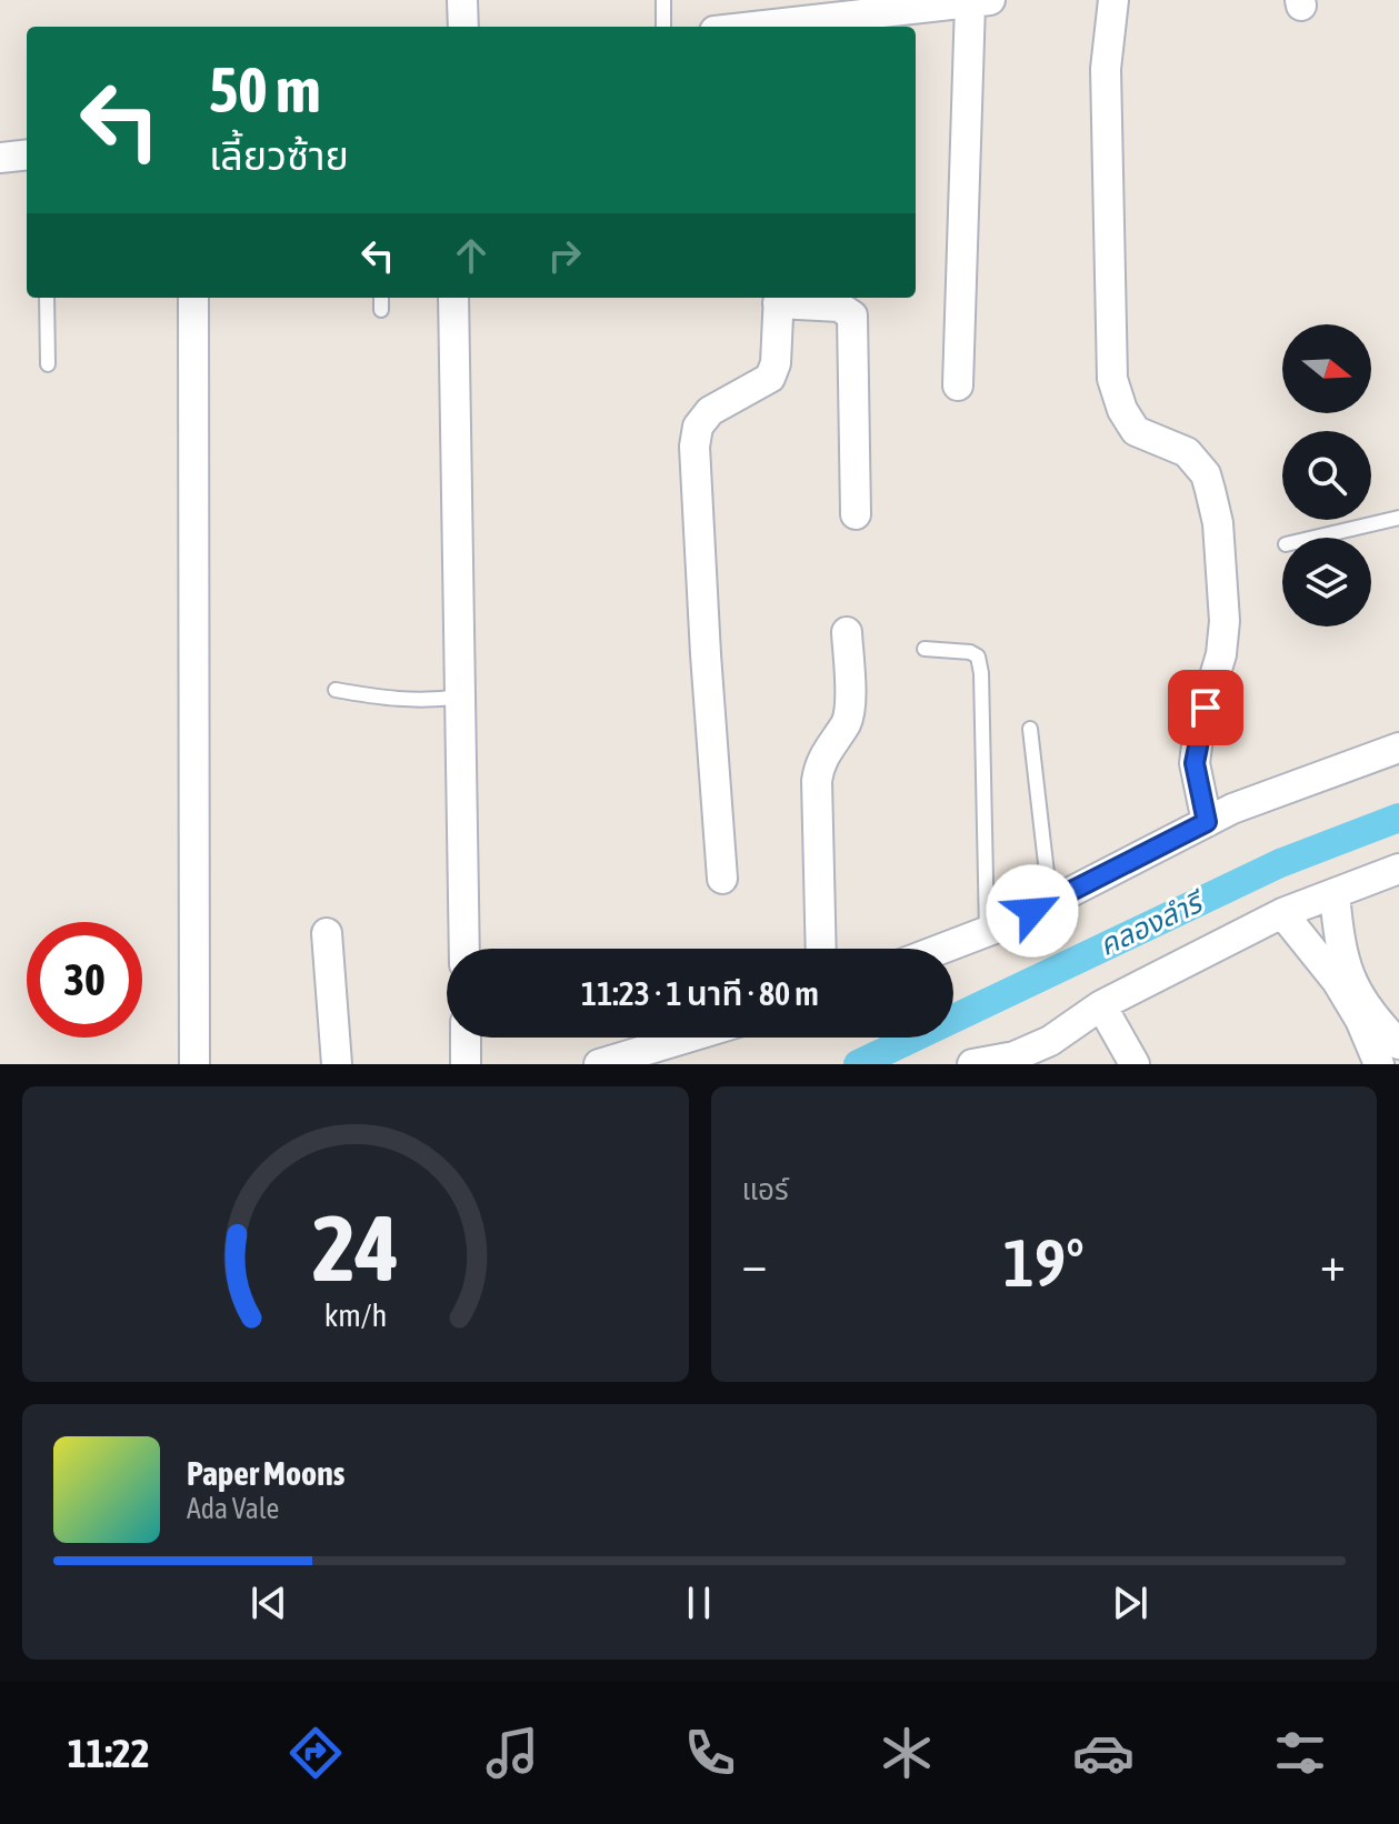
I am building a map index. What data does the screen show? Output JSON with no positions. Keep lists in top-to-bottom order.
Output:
{
  "water": ["คลองลำรี"],
  "north": "right",
  "page": {
    "turn": ["50 m", "เลี้ยวซ้าย"],
    "limit": "30",
    "trip": "11:23 · 1 นาที · 80 m",
    "tile": "แอร์",
    "heat": ["−", "19°", "+"],
    "song": ["Paper Moons", "Ada Vale"],
    "tabs": "11:22",
    "gauge": ["24", "km/h"]
  }
}
